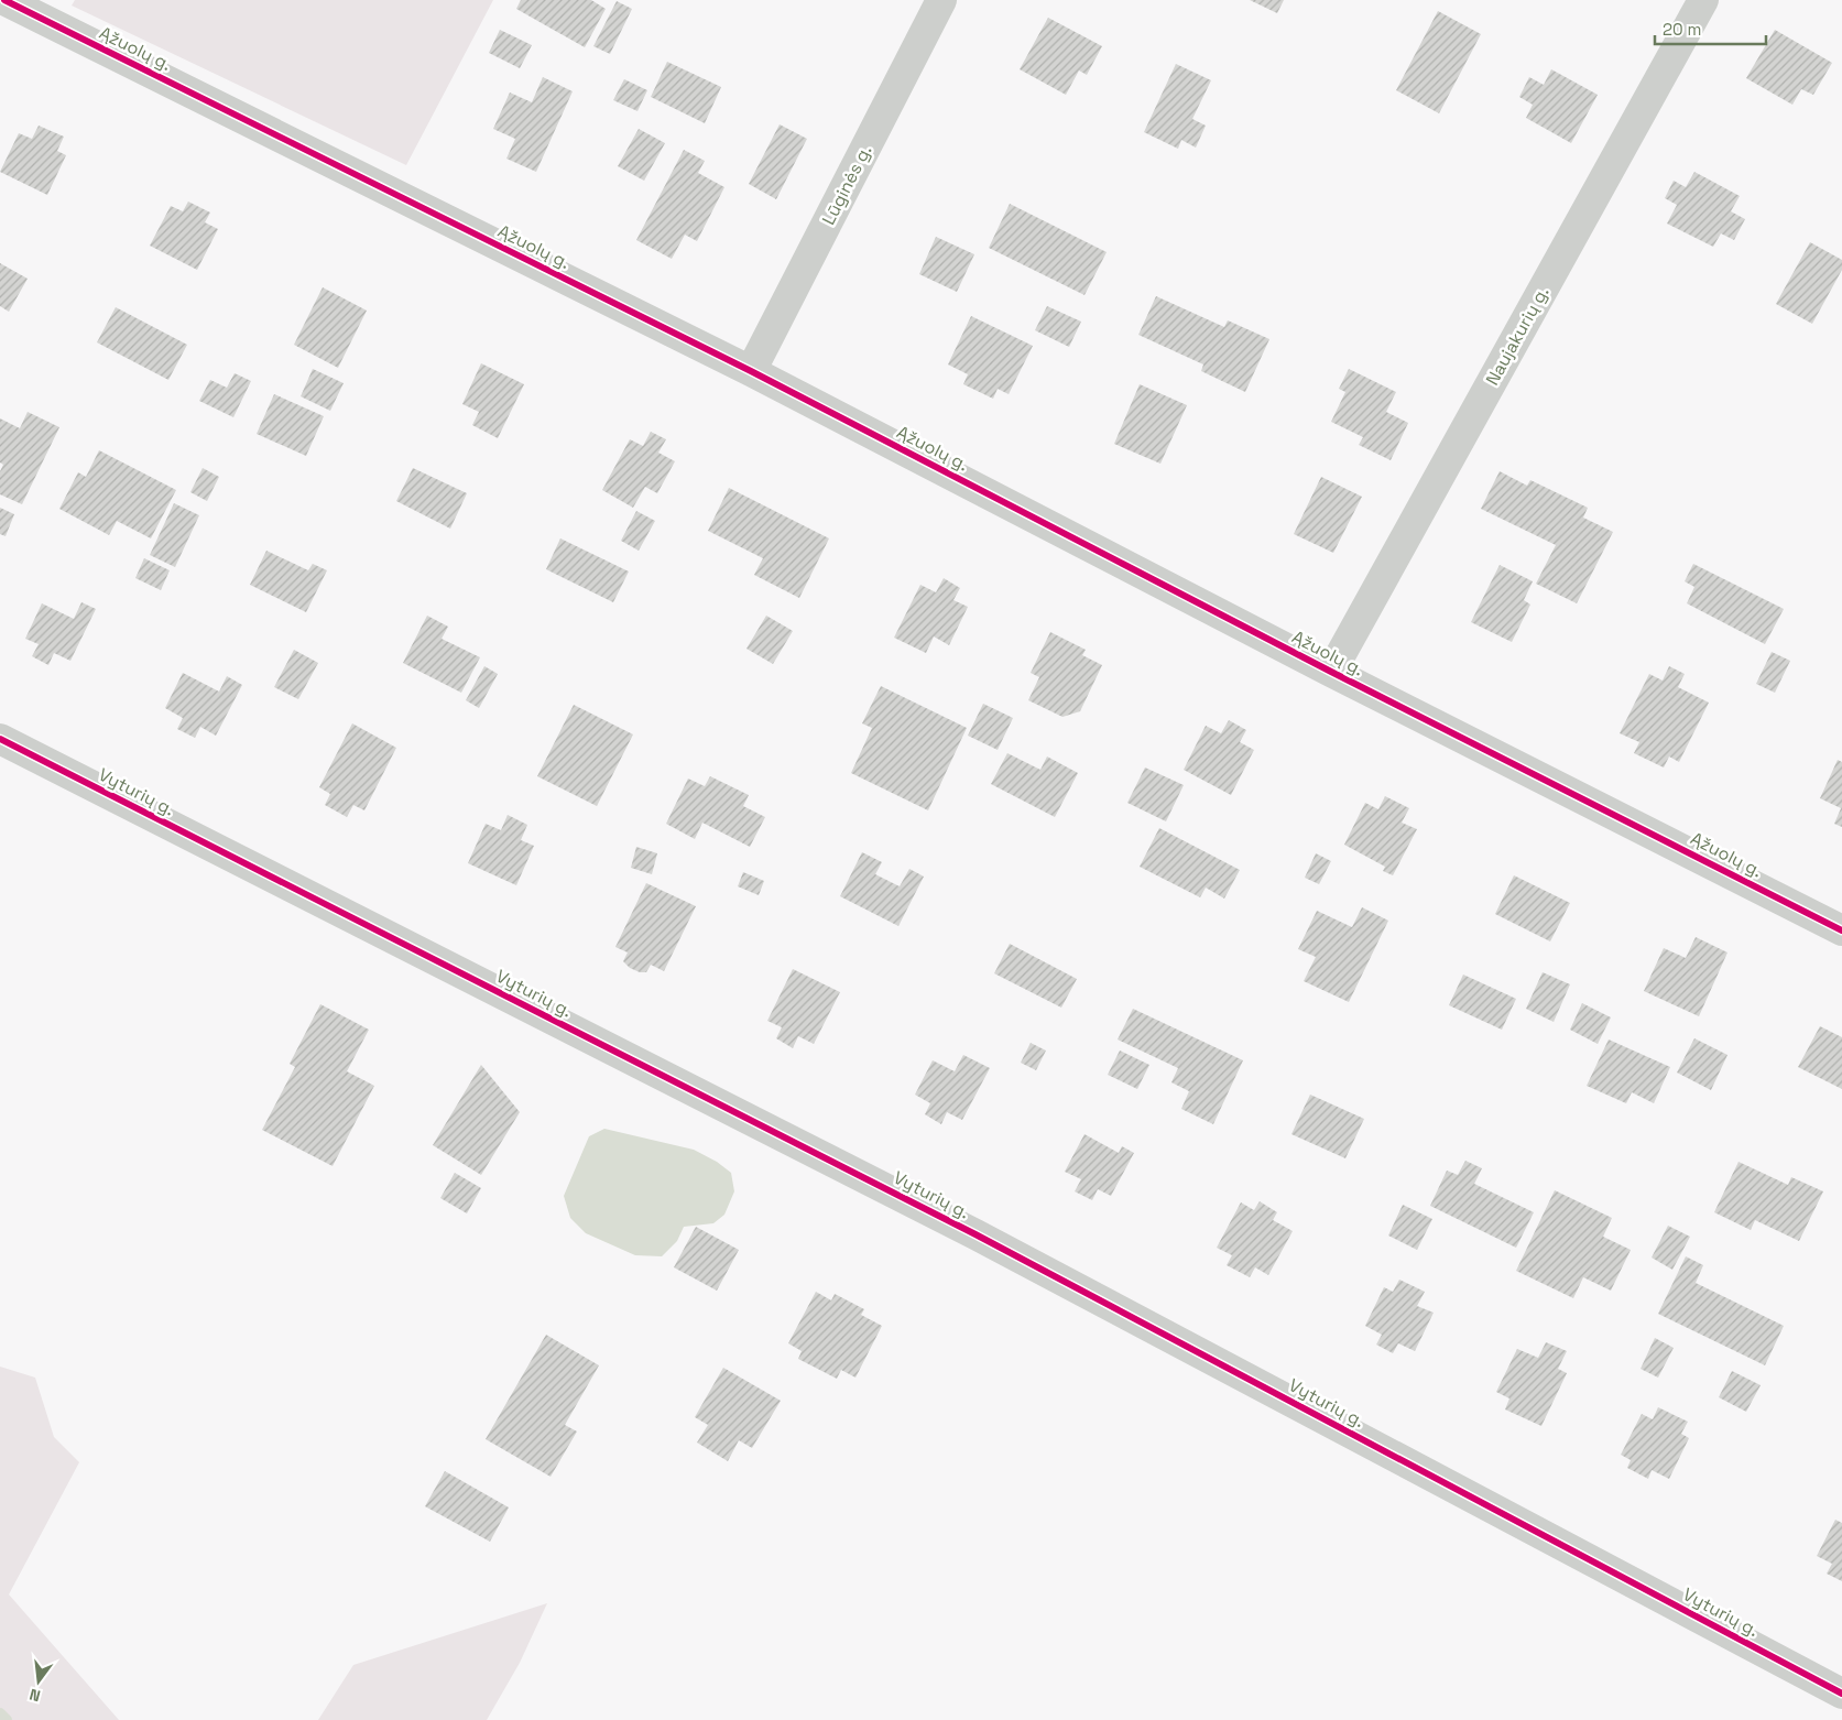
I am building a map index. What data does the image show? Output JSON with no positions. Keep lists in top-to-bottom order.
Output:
{
  "streets": {
    "street": [
      "Ąžuolų g.",
      "Lūginės g.",
      "Naujakurių g.",
      "Vyturių g."
    ]
  },
  "crossings": [
    ["Ąžuolų g.", "Lūginės g."],
    ["Ąžuolų g.", "Naujakurių g."]
  ],
  "scale_bar": "20 m",
  "north": "bottom"
}
